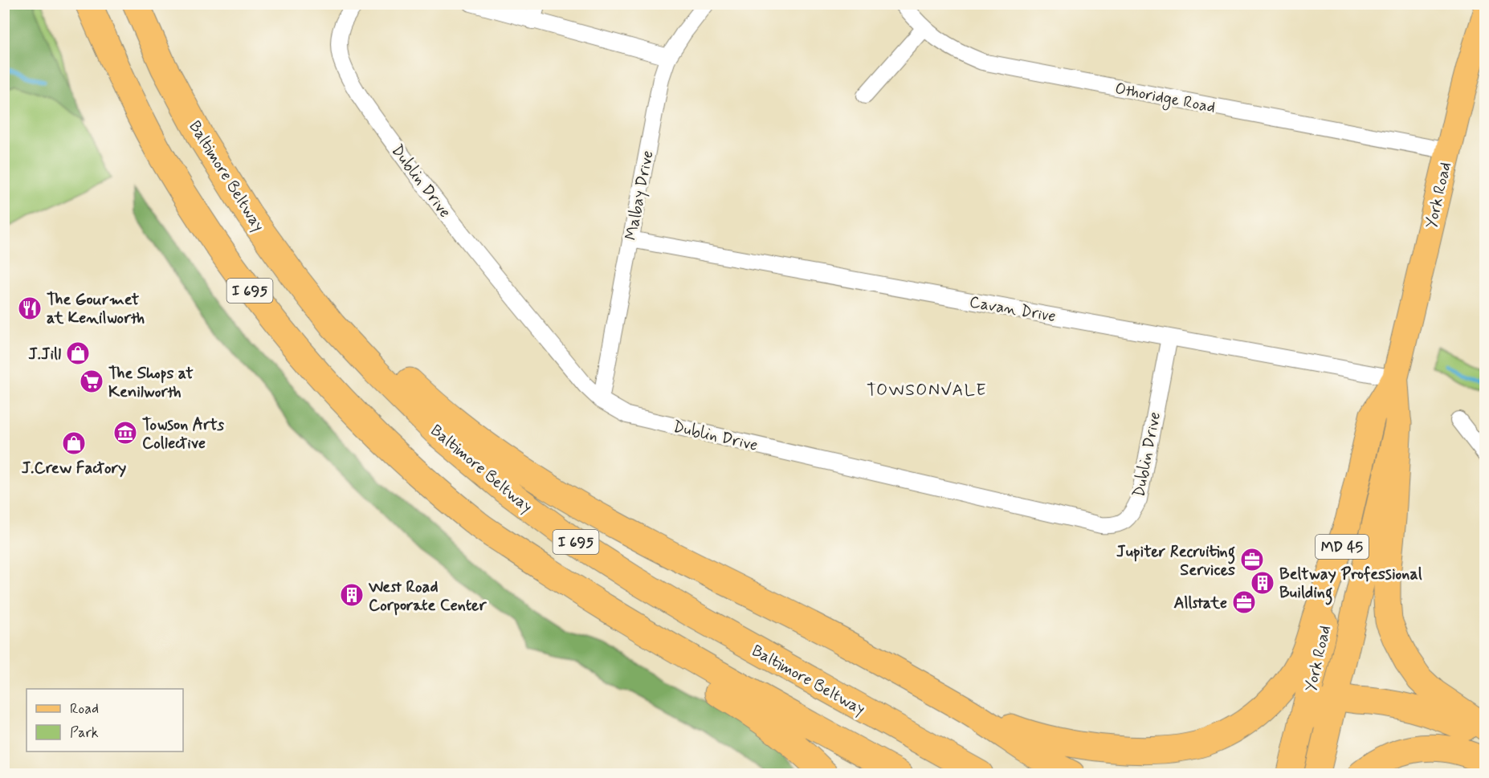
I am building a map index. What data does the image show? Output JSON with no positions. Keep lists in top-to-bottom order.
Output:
{
  "streets": {
    "highway": ["Baltimore Beltway", "I 695"],
    "main road": ["York Road", "MD 45"],
    "street": [
      "Othoridge Road",
      "Dublin Drive",
      "Malbay Drive",
      "Cavan Drive"
    ]
  },
  "crossings": [
    ["Othoridge Road", "York Road"],
    ["Dublin Drive", "Malbay Drive"],
    ["Dublin Drive", "Cavan Drive"],
    ["Malbay Drive", "Cavan Drive"],
    ["York Road", "Cavan Drive"]
  ],
  "districts": ["TOWSONVALE"],
  "places": {
    "restaurant": ["The Gourmet at Kenilworth"],
    "shop": ["J.Jill", "J.Crew Factory"],
    "supermarket": ["The Shops at Kenilworth"],
    "museum": ["Towson Arts Collective"],
    "office": ["Jupiter Recruiting Services", "Allstate"],
    "building": ["Beltway Professional Building", "West Road Corporate Center"]
  },
  "legend": ["Road", "Park"]
}
